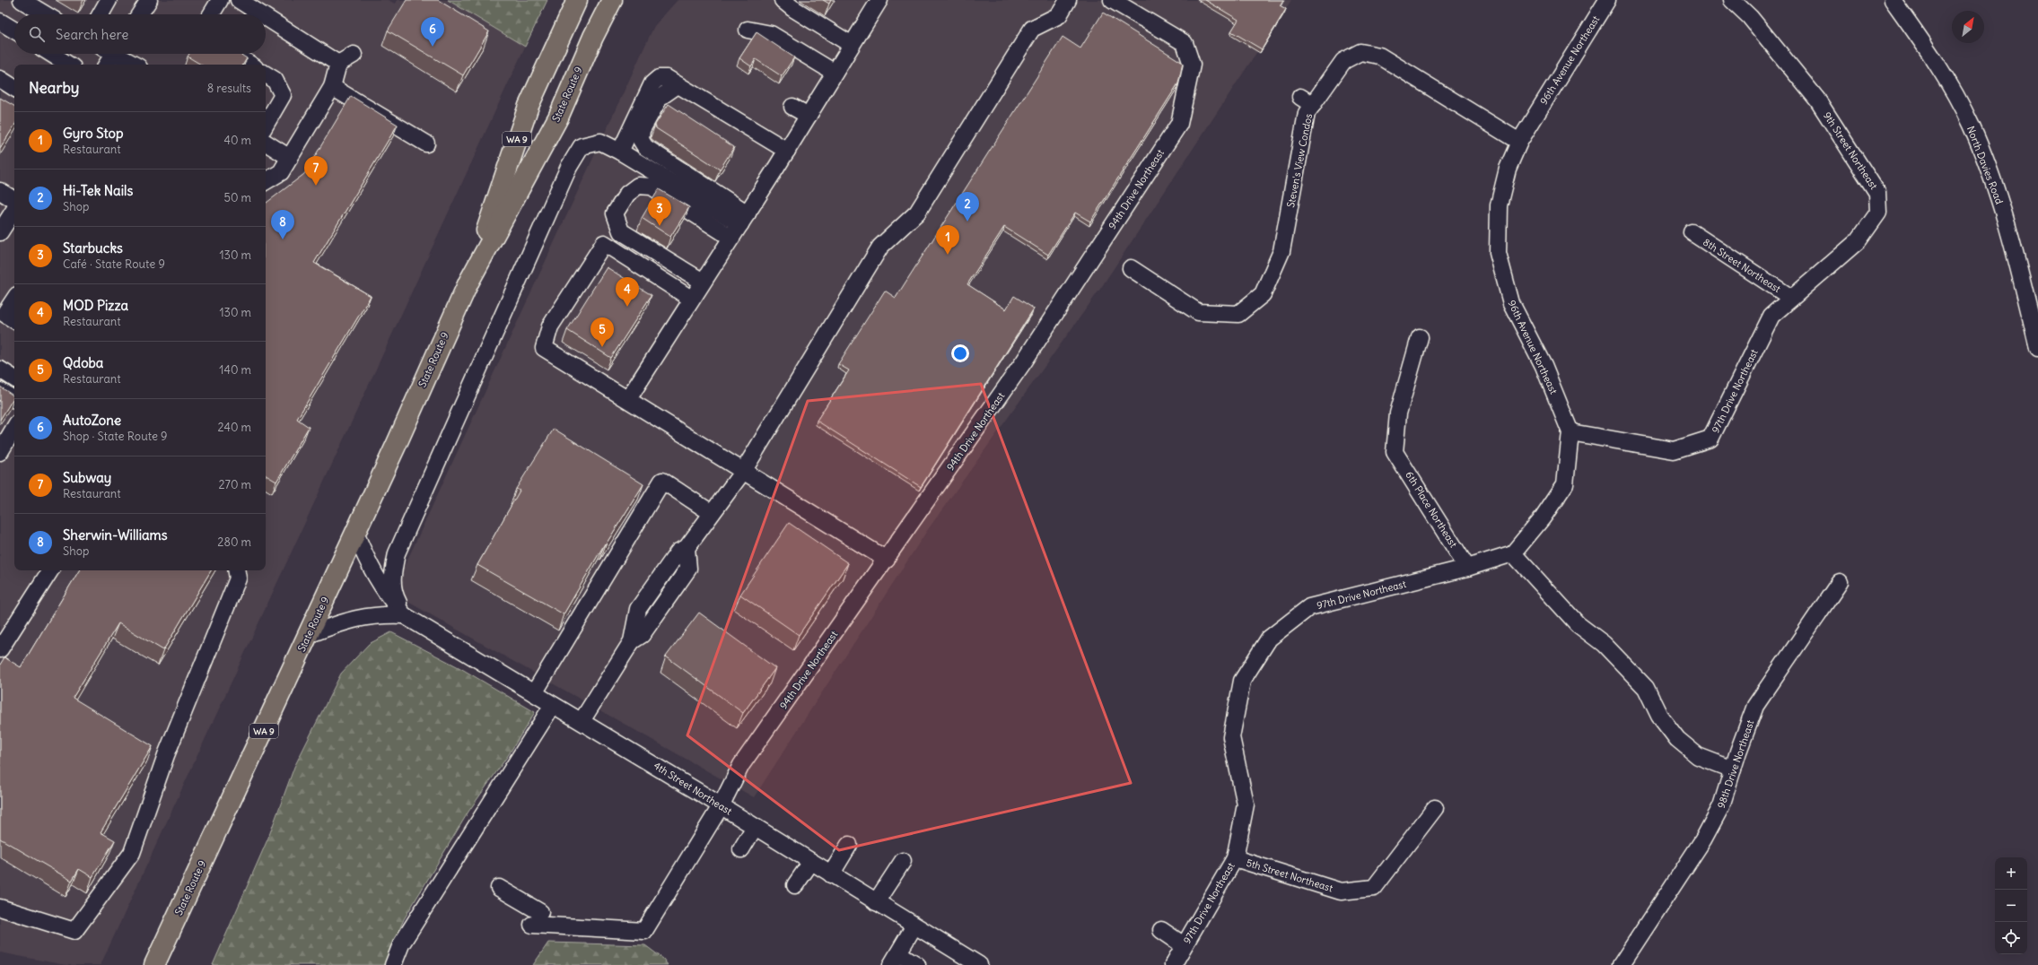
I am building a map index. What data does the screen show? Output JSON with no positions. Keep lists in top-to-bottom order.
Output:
{
  "streets": {
    "main road": ["State Route 9", "WA 9"],
    "street": [
      "96th Avenue Northeast",
      "9th Street Northeast",
      "Steven's View Condos",
      "North Davies Road",
      "94th Drive Northeast",
      "8th Street Northeast",
      "97th Drive Northeast",
      "6th Place Northeast",
      "98th Drive Northeast",
      "4th Street Northeast",
      "5th Street Northeast"
    ]
  },
  "crossings": [
    ["96th Avenue Northeast", "Steven's View Condos"],
    ["96th Avenue Northeast", "97th Drive Northeast"],
    ["9th Street Northeast", "8th Street Northeast"],
    ["9th Street Northeast", "97th Drive Northeast"],
    ["94th Drive Northeast", "4th Street Northeast"],
    ["8th Street Northeast", "97th Drive Northeast"],
    ["97th Drive Northeast", "6th Place Northeast"],
    ["97th Drive Northeast", "5th Street Northeast"]
  ],
  "north": "top right",
  "page": {
    "search": "Search here",
    "pins": [
      "6",
      "7",
      "2",
      "3",
      "8",
      "1",
      "4",
      "5"
    ],
    "heading": ["Nearby", "8 results"],
    "list": [
      {
        "mark": "1",
        "name": "Gyro Stop",
        "note": "Restaurant",
        "value": "40 m"
      },
      {
        "mark": "2",
        "name": "Hi-Tek Nails",
        "note": "Shop",
        "value": "50 m"
      },
      {
        "mark": "3",
        "name": "Starbucks",
        "note": "Café · State Route 9",
        "value": "130 m"
      },
      {
        "mark": "4",
        "name": "MOD Pizza",
        "note": "Restaurant",
        "value": "130 m"
      },
      {
        "mark": "5",
        "name": "Qdoba",
        "note": "Restaurant",
        "value": "140 m"
      },
      {
        "mark": "6",
        "name": "AutoZone",
        "note": "Shop · State Route 9",
        "value": "240 m"
      },
      {
        "mark": "7",
        "name": "Subway",
        "note": "Restaurant",
        "value": "270 m"
      },
      {
        "mark": "8",
        "name": "Sherwin-Williams",
        "note": "Shop",
        "value": "280 m"
      }
    ],
    "map_buttons": ["+", "−"]
  }
}
